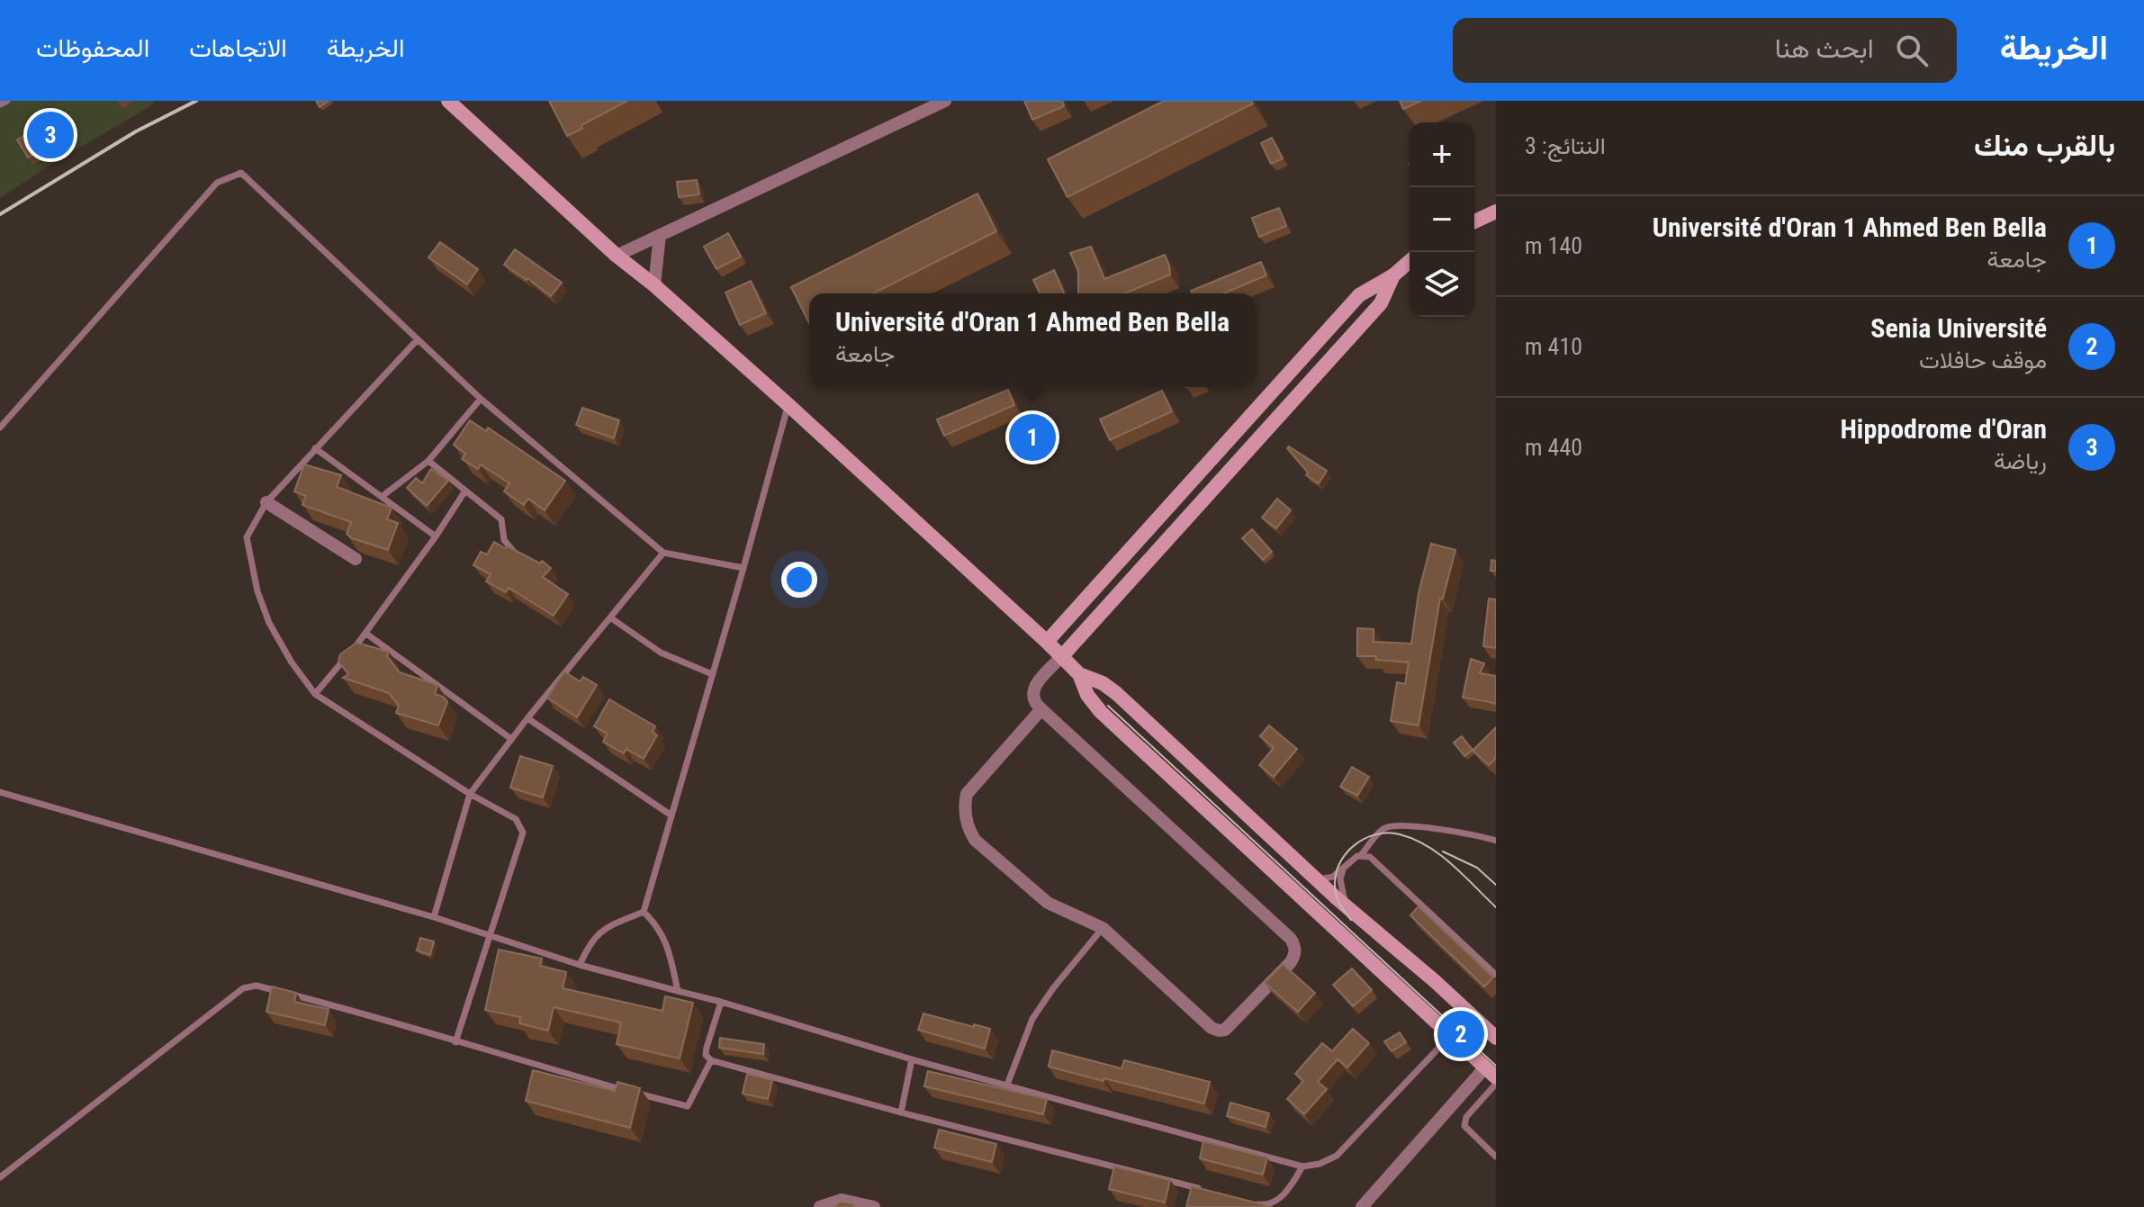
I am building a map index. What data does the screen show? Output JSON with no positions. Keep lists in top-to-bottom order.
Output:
{
  "page": {
    "header": "الخريطة",
    "search": "ابحث هنا",
    "nav": ["الخريطة", "الاتجاهات", "المحفوظات"],
    "heading": ["بالقرب منك", "النتائج: 3"],
    "pins": ["3", "1", "2"],
    "map_buttons": ["+", "−"],
    "list": [
      {
        "mark": "1",
        "name": "Université d'Oran 1 Ahmed Ben Bella",
        "note": "جامعة",
        "value": "140 m"
      },
      {
        "mark": "2",
        "name": "Senia Université",
        "note": "موقف حافلات",
        "value": "410 m"
      },
      {
        "mark": "3",
        "name": "Hippodrome d'Oran",
        "note": "رياضة",
        "value": "440 m"
      }
    ],
    "popup": ["Université d'Oran 1 Ahmed Ben Bella", "جامعة"]
  }
}
